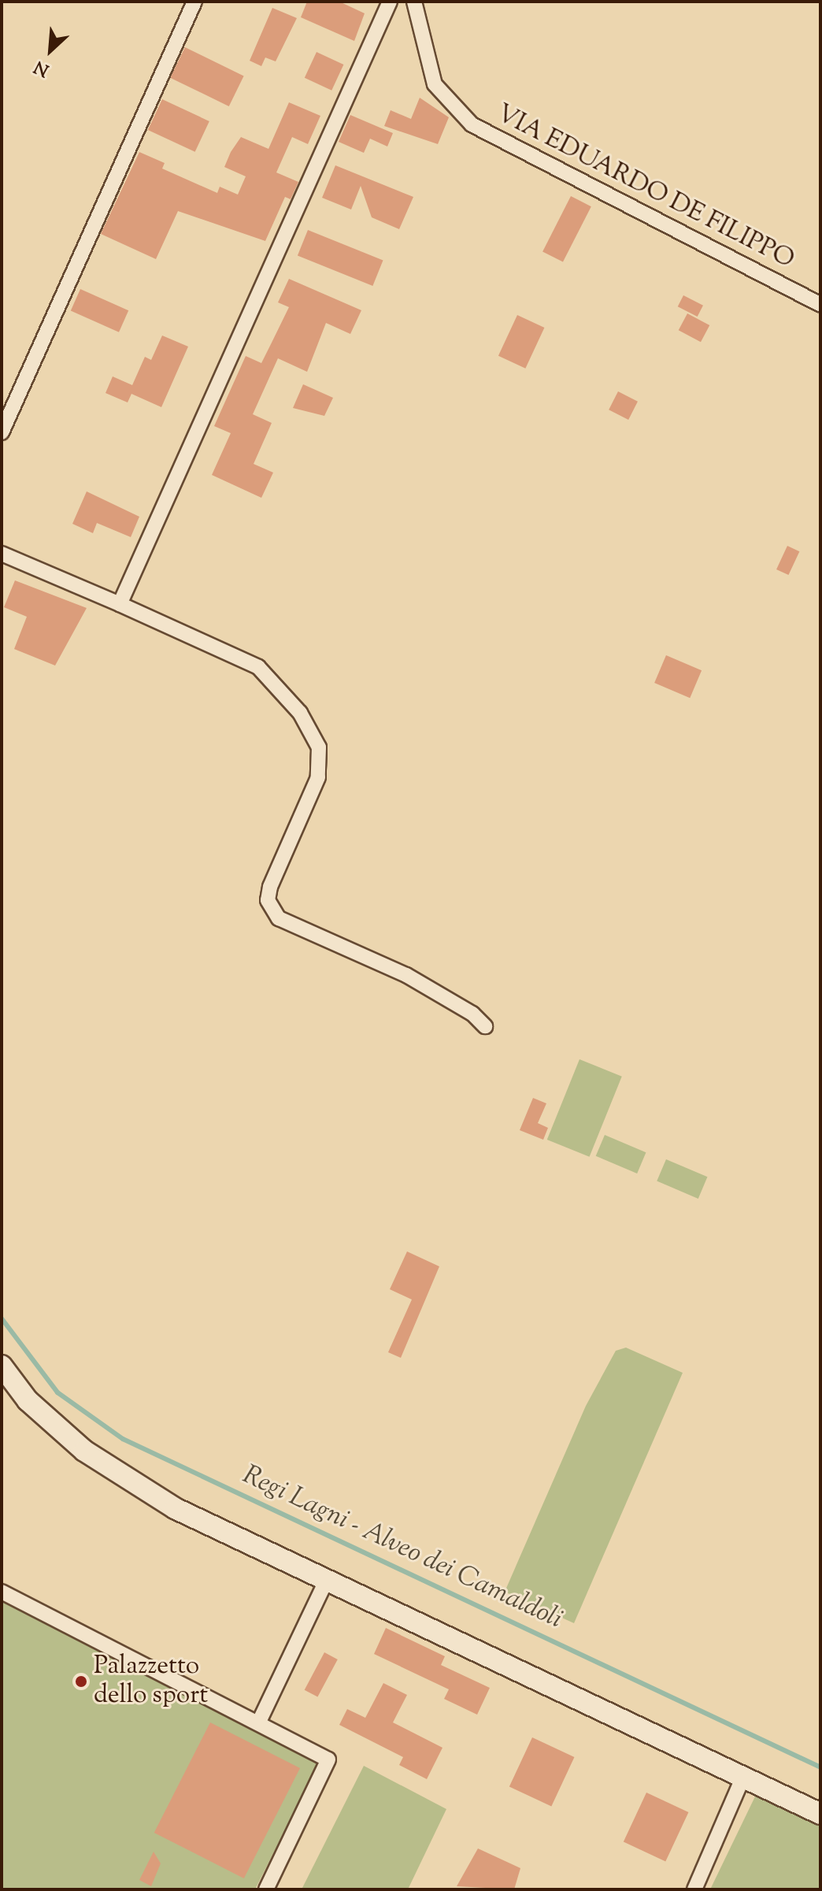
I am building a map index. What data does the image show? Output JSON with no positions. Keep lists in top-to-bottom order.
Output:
{
  "streets": {
    "street": ["VIA EDUARDO DE FILIPPO"]
  },
  "water": ["Regi Lagni - Alveo dei Camaldoli"],
  "places": ["Palazzetto dello sport"],
  "north": "bottom left"
}
